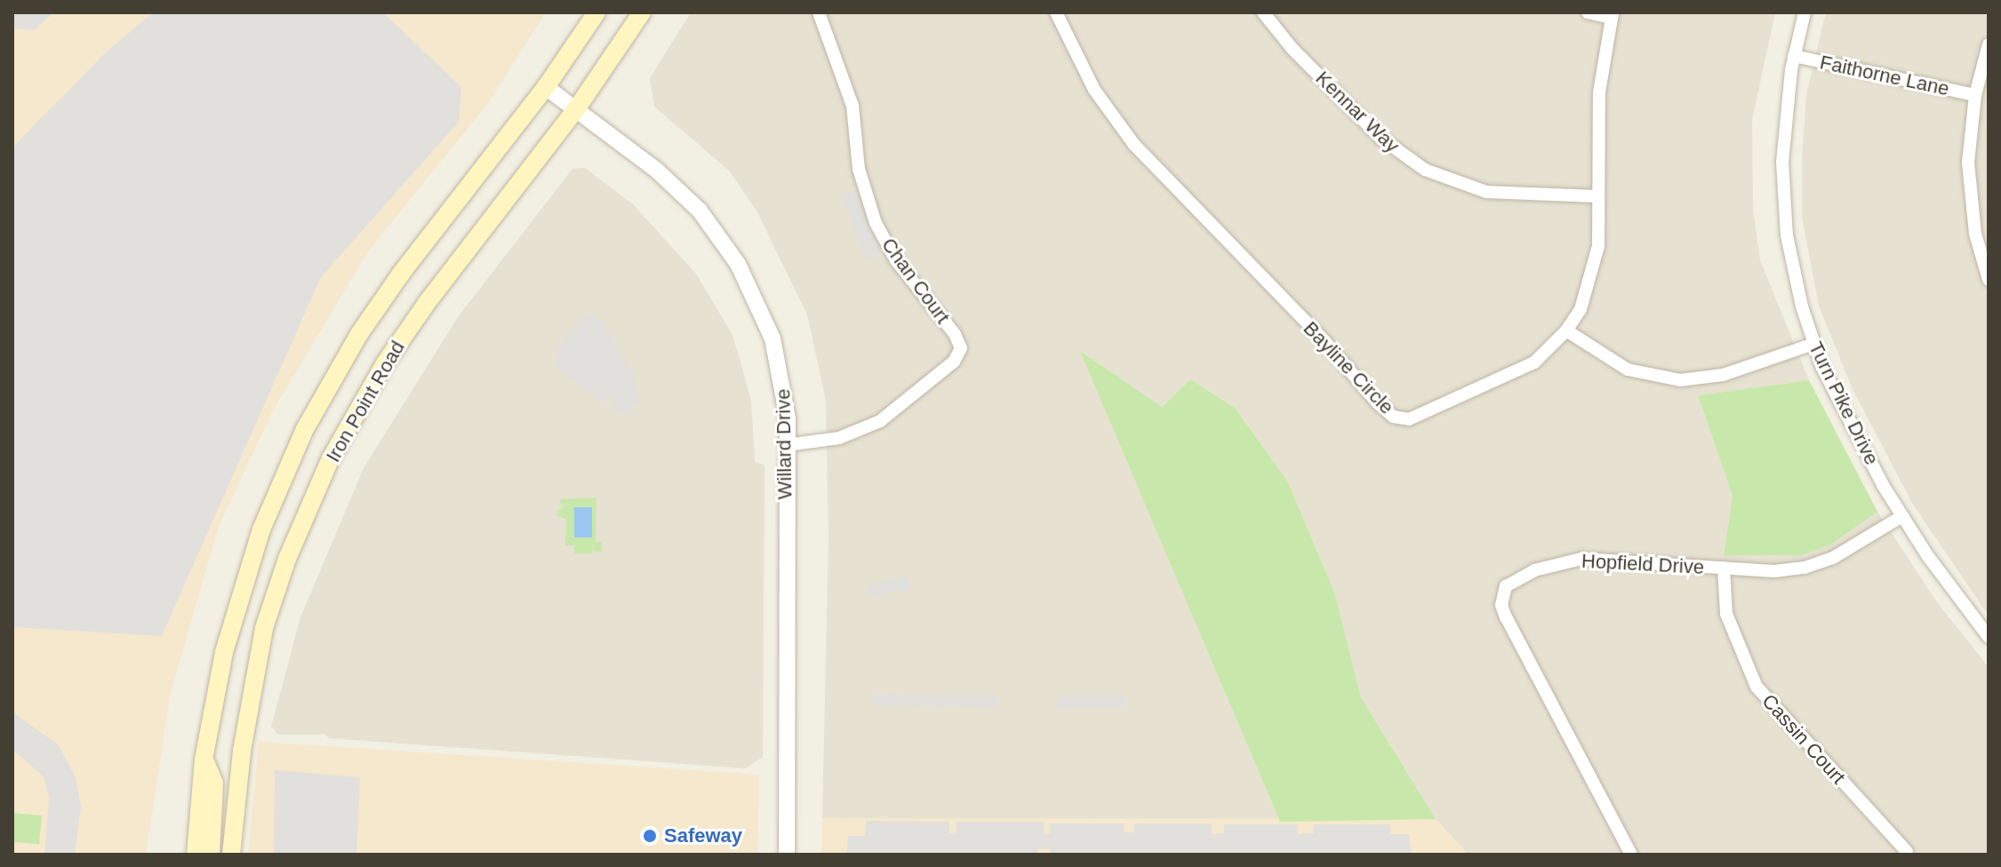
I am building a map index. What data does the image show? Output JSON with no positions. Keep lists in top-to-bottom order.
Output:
{
  "streets": {
    "main road": ["Iron Point Road"],
    "street": [
      "Faithorne Lane",
      "Kennar Way",
      "Chan Court",
      "Bayline Circle",
      "Turn Pike Drive",
      "Willard Drive",
      "Hopfield Drive",
      "Cassin Court"
    ]
  },
  "crossings": [
    ["Faithorne Lane", "Turn Pike Drive"],
    ["Kennar Way", "Bayline Circle"],
    ["Chan Court", "Willard Drive"],
    ["Iron Point Road", "Willard Drive"],
    ["Turn Pike Drive", "Hopfield Drive"],
    ["Hopfield Drive", "Cassin Court"]
  ],
  "places": ["Safeway"]
}
